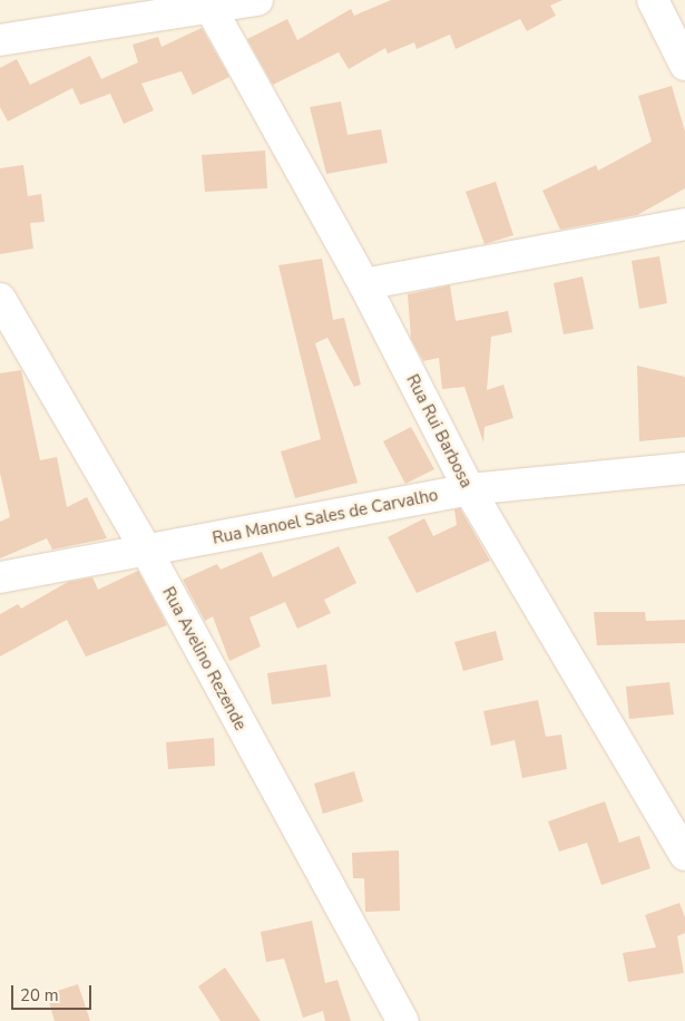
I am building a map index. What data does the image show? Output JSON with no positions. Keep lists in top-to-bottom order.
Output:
{
  "streets": {
    "street": ["Rua Rui Barbosa", "Rua Manoel Sales de Carvalho", "Rua Avelino Rezende"]
  },
  "crossings": [
    ["Rua Rui Barbosa", "Rua Manoel Sales de Carvalho"],
    ["Rua Manoel Sales de Carvalho", "Rua Avelino Rezende"]
  ],
  "scale_bar": "20 m"
}
